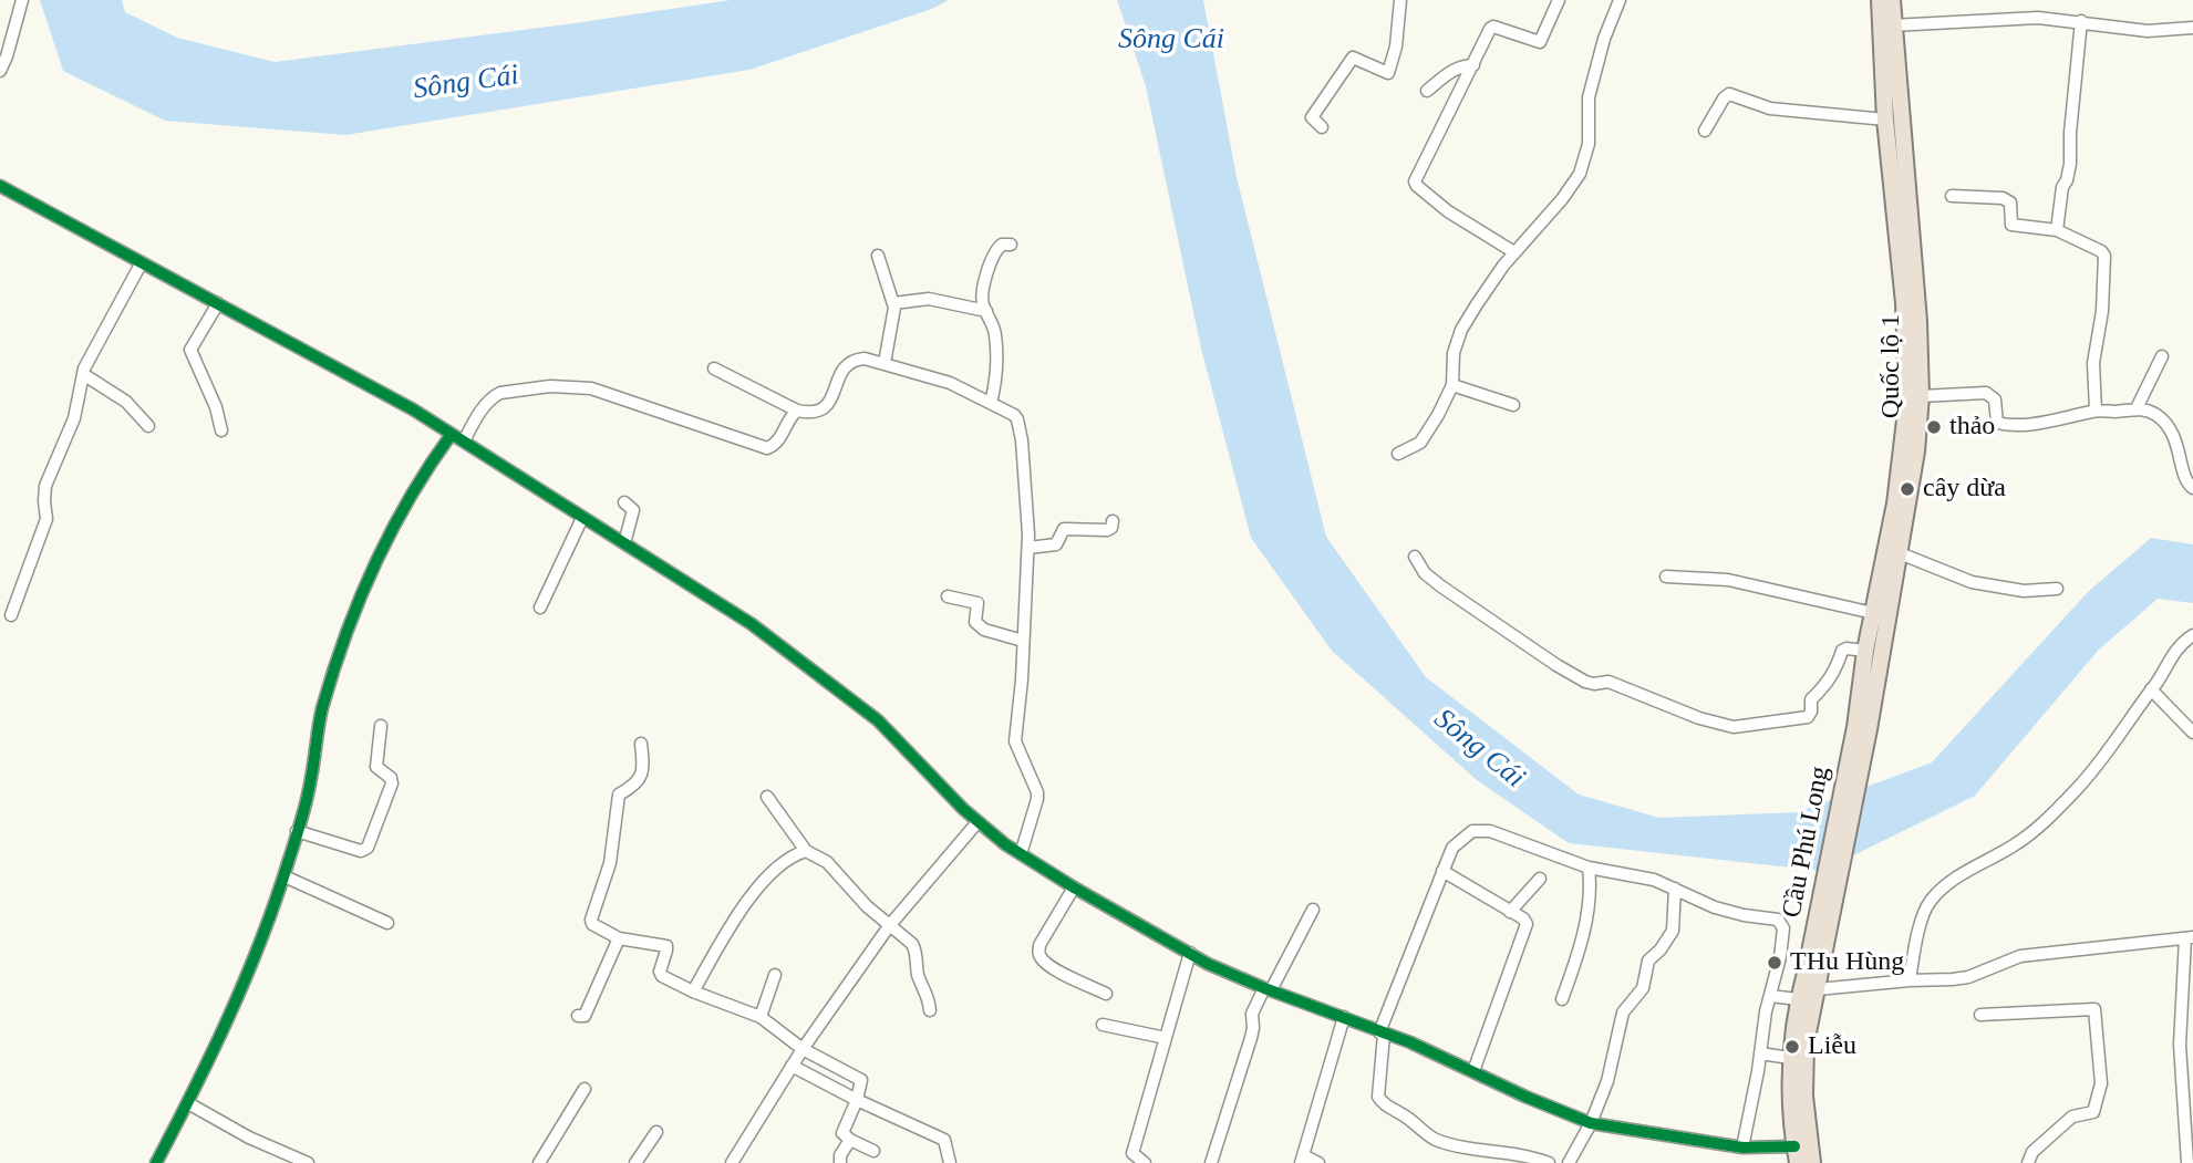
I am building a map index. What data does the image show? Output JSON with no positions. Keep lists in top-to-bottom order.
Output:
{
  "streets": {
    "highway": ["Quốc lộ 1", "Cầu Phú Long"]
  },
  "crossings": [
    ["Quốc lộ 1", "Cầu Phú Long"]
  ],
  "water": ["Sông Cái"],
  "places": [
    "thảo",
    "cây dừa",
    "THu Hùng",
    "Liễu"
  ]
}
